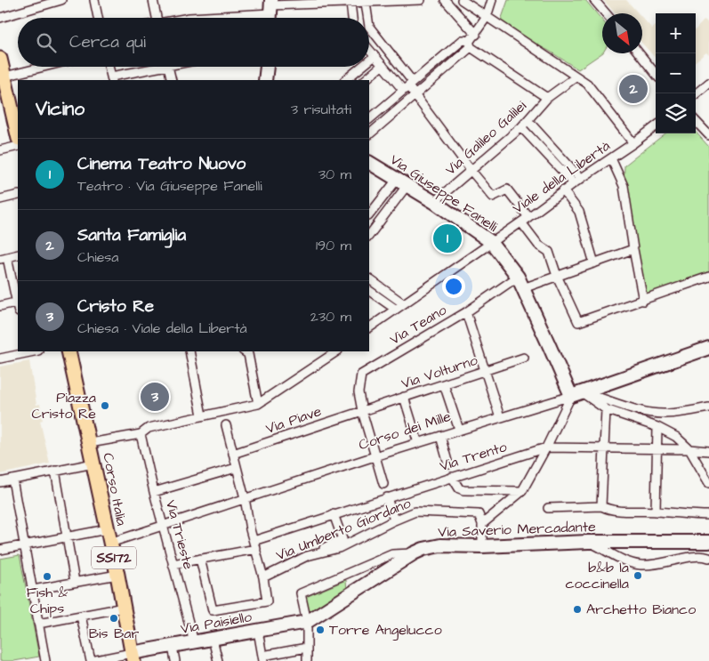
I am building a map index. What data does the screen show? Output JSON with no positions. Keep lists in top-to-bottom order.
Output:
{
  "streets": {
    "main road": ["Corso Italia", "SS172"],
    "street": [
      "Via Galileo Galilei",
      "Viale della Libertà",
      "Via Giuseppe Fanelli",
      "Via Teano",
      "Via Volturno",
      "Via Piave",
      "Corso dei Mille",
      "Via Trento",
      "Via Umberto Giordano",
      "Via Saverio Mercadante",
      "Via Trieste",
      "Via Paisiello"
    ]
  },
  "crossings": [
    ["Via Galileo Galilei", "Via Giuseppe Fanelli"],
    ["Viale della Libertà", "Via Giuseppe Fanelli"],
    ["Via Giuseppe Fanelli", "Via Teano"],
    ["Via Giuseppe Fanelli", "Corso dei Mille"],
    ["Via Teano", "Via Volturno"],
    ["Via Teano", "Via Piave"],
    ["Via Volturno", "Via Piave"],
    ["Corso dei Mille", "Corso Italia"],
    ["Corso dei Mille", "Via Trieste"],
    ["Via Trento", "Via Trieste"],
    ["Corso Italia", "Via Paisiello"],
    ["Via Umberto Giordano", "Via Saverio Mercadante"],
    ["Via Saverio Mercadante", "Via Paisiello"],
    ["Via Trieste", "Via Paisiello"]
  ],
  "places": [
    "Piazza Cristo Re",
    "b&b la coccinella",
    "Fish & Chips",
    "Archetto Bianco",
    "Bis Bar",
    "Torre Angelucco"
  ],
  "north": "bottom right",
  "page": {
    "map_buttons": ["+", "−"],
    "search": "Cerca qui",
    "pins": ["2", "1", "3"],
    "heading": ["Vicino", "3 risultati"],
    "list": [
      {
        "mark": "1",
        "name": "Cinema Teatro Nuovo",
        "note": "Teatro · Via Giuseppe Fanelli",
        "value": "30 m"
      },
      {
        "mark": "2",
        "name": "Santa Famiglia",
        "note": "Chiesa",
        "value": "190 m"
      },
      {
        "mark": "3",
        "name": "Cristo Re",
        "note": "Chiesa · Viale della Libertà",
        "value": "230 m"
      }
    ]
  }
}
